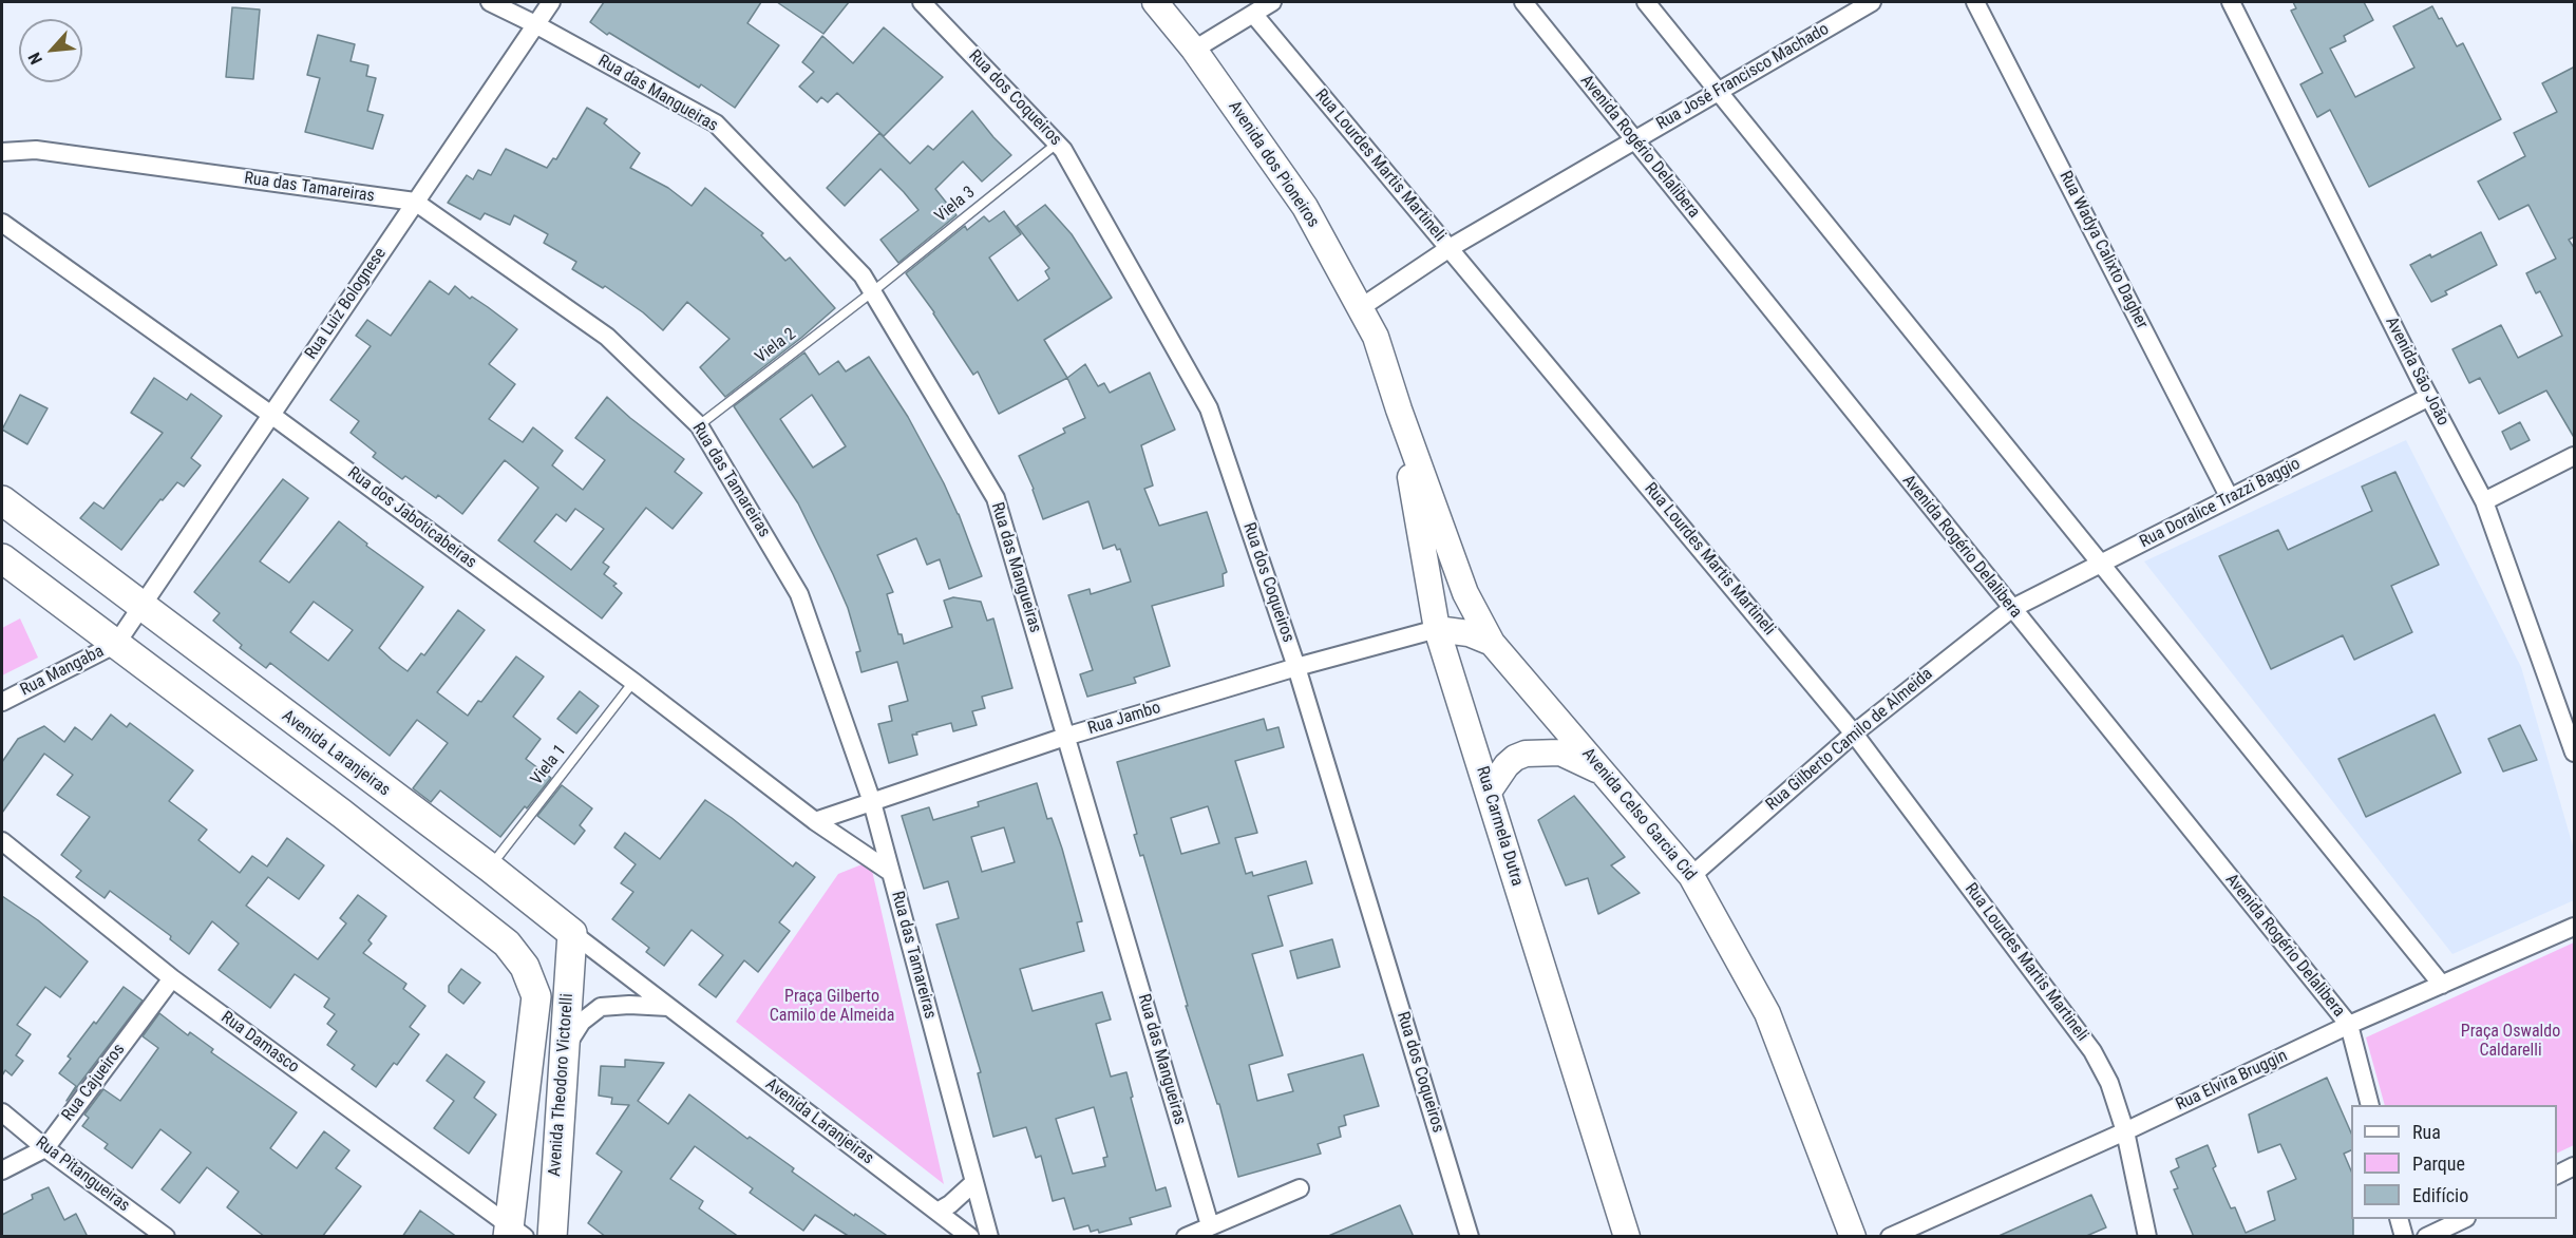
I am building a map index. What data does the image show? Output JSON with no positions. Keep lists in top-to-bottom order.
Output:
{
  "streets": {
    "main road": [
      "Avenida dos Pioneiros",
      "Avenida Laranjeiras",
      "Avenida Celso Garcia Cid",
      "Rua Carmela Dutra",
      "Avenida Theodoro Victorelli"
    ],
    "street": [
      "Rua José Francisco Machado",
      "Rua das Mangueiras",
      "Rua dos Coqueiros",
      "Avenida Rogério Delalibera",
      "Rua Lourdes Martis Martineli",
      "Rua das Tamareiras",
      "Rua Wadya Calixto Dagher",
      "Rua Luiz Bolognese",
      "Avenida São João",
      "Rua Doralice Trazzi Baggio",
      "Rua dos Jaboticabeiras",
      "Rua Mangaba",
      "Rua Jambo",
      "Rua Gilberto Camilo de Almeida",
      "Rua Damasco",
      "Rua Elvira Bruggin",
      "Rua Cajueiros",
      "Rua Pitangueiras"
    ],
    "lane": ["Viela 3", "Viela 2", "Viela 1"]
  },
  "crossings": [
    ["Rua José Francisco Machado", "Avenida Rogério Delalibera"],
    ["Rua José Francisco Machado", "Avenida dos Pioneiros"],
    ["Rua José Francisco Machado", "Rua Lourdes Martis Martineli"],
    ["Rua das Mangueiras", "Viela 3"],
    ["Rua das Mangueiras", "Rua Luiz Bolognese"],
    ["Rua das Mangueiras", "Viela 2"],
    ["Rua das Mangueiras", "Rua Jambo"],
    ["Rua dos Coqueiros", "Viela 3"],
    ["Rua dos Coqueiros", "Rua Jambo"],
    ["Avenida Rogério Delalibera", "Rua Doralice Trazzi Baggio"],
    ["Avenida Rogério Delalibera", "Rua Gilberto Camilo de Almeida"],
    ["Avenida Rogério Delalibera", "Rua Elvira Bruggin"],
    ["Avenida dos Pioneiros", "Avenida Celso Garcia Cid"],
    ["Avenida dos Pioneiros", "Rua Carmela Dutra"],
    ["Rua Lourdes Martis Martineli", "Rua Gilberto Camilo de Almeida"],
    ["Rua Lourdes Martis Martineli", "Rua Elvira Bruggin"],
    ["Rua das Tamareiras", "Rua Luiz Bolognese"],
    ["Rua das Tamareiras", "Viela 2"],
    ["Rua das Tamareiras", "Rua dos Jaboticabeiras"],
    ["Rua das Tamareiras", "Rua Jambo"],
    ["Viela 3", "Viela 2"],
    ["Rua Wadya Calixto Dagher", "Rua Doralice Trazzi Baggio"],
    ["Rua Luiz Bolognese", "Rua dos Jaboticabeiras"],
    ["Rua Luiz Bolognese", "Rua Mangaba"],
    ["Rua Luiz Bolognese", "Avenida Laranjeiras"],
    ["Avenida São João", "Rua Doralice Trazzi Baggio"],
    ["Rua Doralice Trazzi Baggio", "Rua Gilberto Camilo de Almeida"],
    ["Rua dos Jaboticabeiras", "Rua Jambo"],
    ["Rua dos Jaboticabeiras", "Viela 1"],
    ["Rua Mangaba", "Avenida Laranjeiras"],
    ["Rua Mangaba", "Avenida Theodoro Victorelli"],
    ["Rua Jambo", "Rua Carmela Dutra"],
    ["Rua Gilberto Camilo de Almeida", "Avenida Celso Garcia Cid"],
    ["Avenida Laranjeiras", "Viela 1"],
    ["Avenida Laranjeiras", "Avenida Theodoro Victorelli"],
    ["Avenida Celso Garcia Cid", "Rua Carmela Dutra"],
    ["Rua Damasco", "Rua Cajueiros"],
    ["Rua Damasco", "Avenida Theodoro Victorelli"],
    ["Rua Cajueiros", "Rua Pitangueiras"]
  ],
  "parks": ["Praça Gilberto Camilo de Almeida", "Praça Oswaldo Caldarelli"],
  "legend": ["Rua", "Parque", "Edifício"],
  "north": "bottom left"
}
